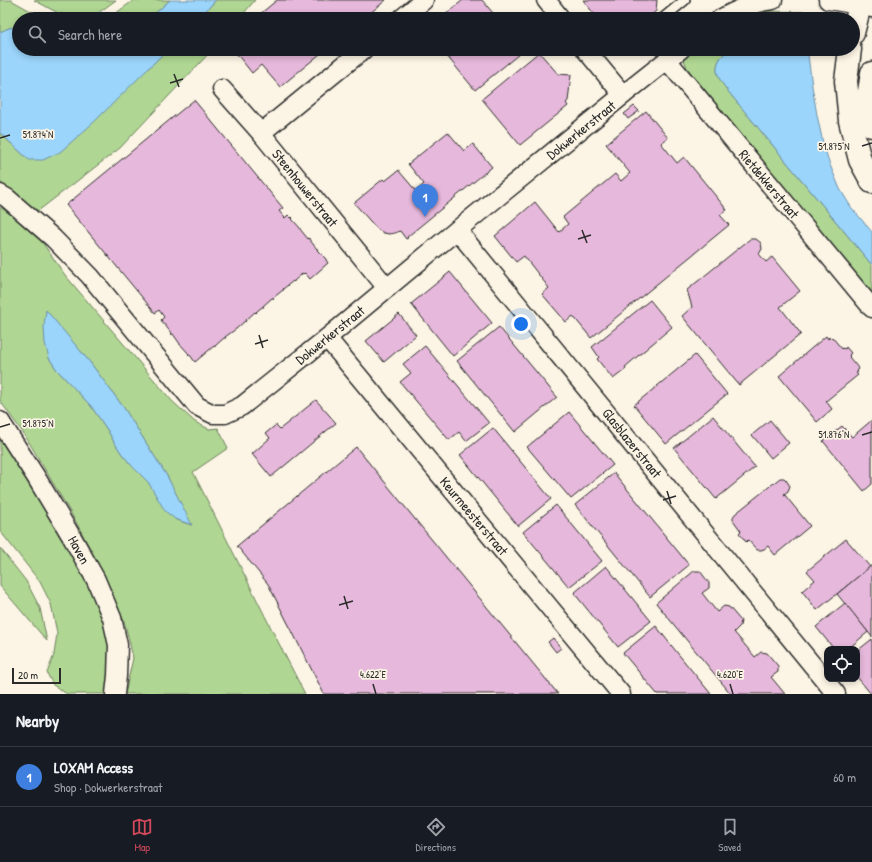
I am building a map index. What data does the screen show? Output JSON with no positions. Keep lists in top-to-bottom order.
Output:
{
  "streets": {
    "street": [
      "Dokwerkerstraat",
      "Rietdekkerstraat",
      "Steenhouwerstraat",
      "Glasblazerstraat",
      "Keurmeesterstraat",
      "Haven"
    ]
  },
  "crossings": [
    ["Dokwerkerstraat", "Rietdekkerstraat"],
    ["Dokwerkerstraat", "Steenhouwerstraat"],
    ["Dokwerkerstraat", "Glasblazerstraat"],
    ["Dokwerkerstraat", "Keurmeesterstraat"]
  ],
  "scale_bar": "20 m",
  "page": {
    "search": "Search here",
    "pins": "1",
    "scale": "20 m",
    "heading": "Nearby",
    "list": [
      {
        "mark": "1",
        "name": "LOXAM Access",
        "note": "Shop · Dokwerkerstraat",
        "value": "60 m"
      }
    ],
    "nav": ["Map", "Directions", "Saved"]
  },
  "coordinates": [
    "51.874°N",
    "51.875°N",
    "51.876°N",
    "4.622°E",
    "4.620°E"
  ]
}
